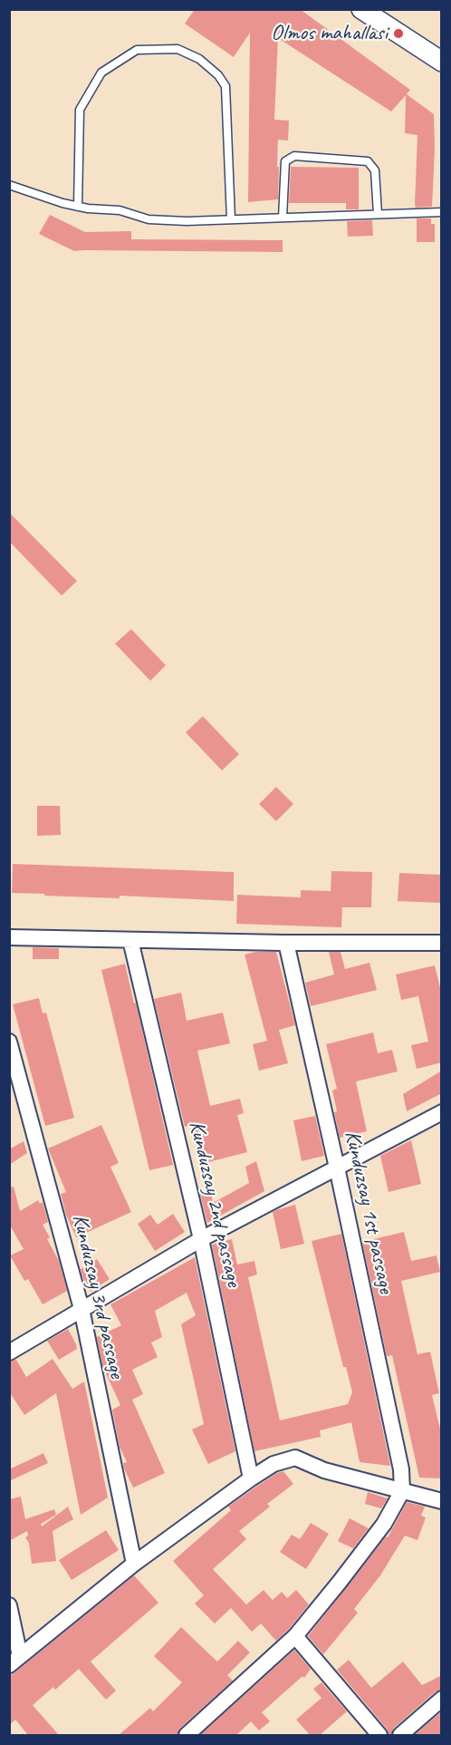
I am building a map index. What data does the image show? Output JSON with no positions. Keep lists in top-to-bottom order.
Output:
{
  "streets": {
    "street": ["Kunduzsay 2nd passage", "Kunduzsay 1st passage", "Kunduzsay 3rd passage"]
  },
  "places": ["Olmos mahallasi"]
}
